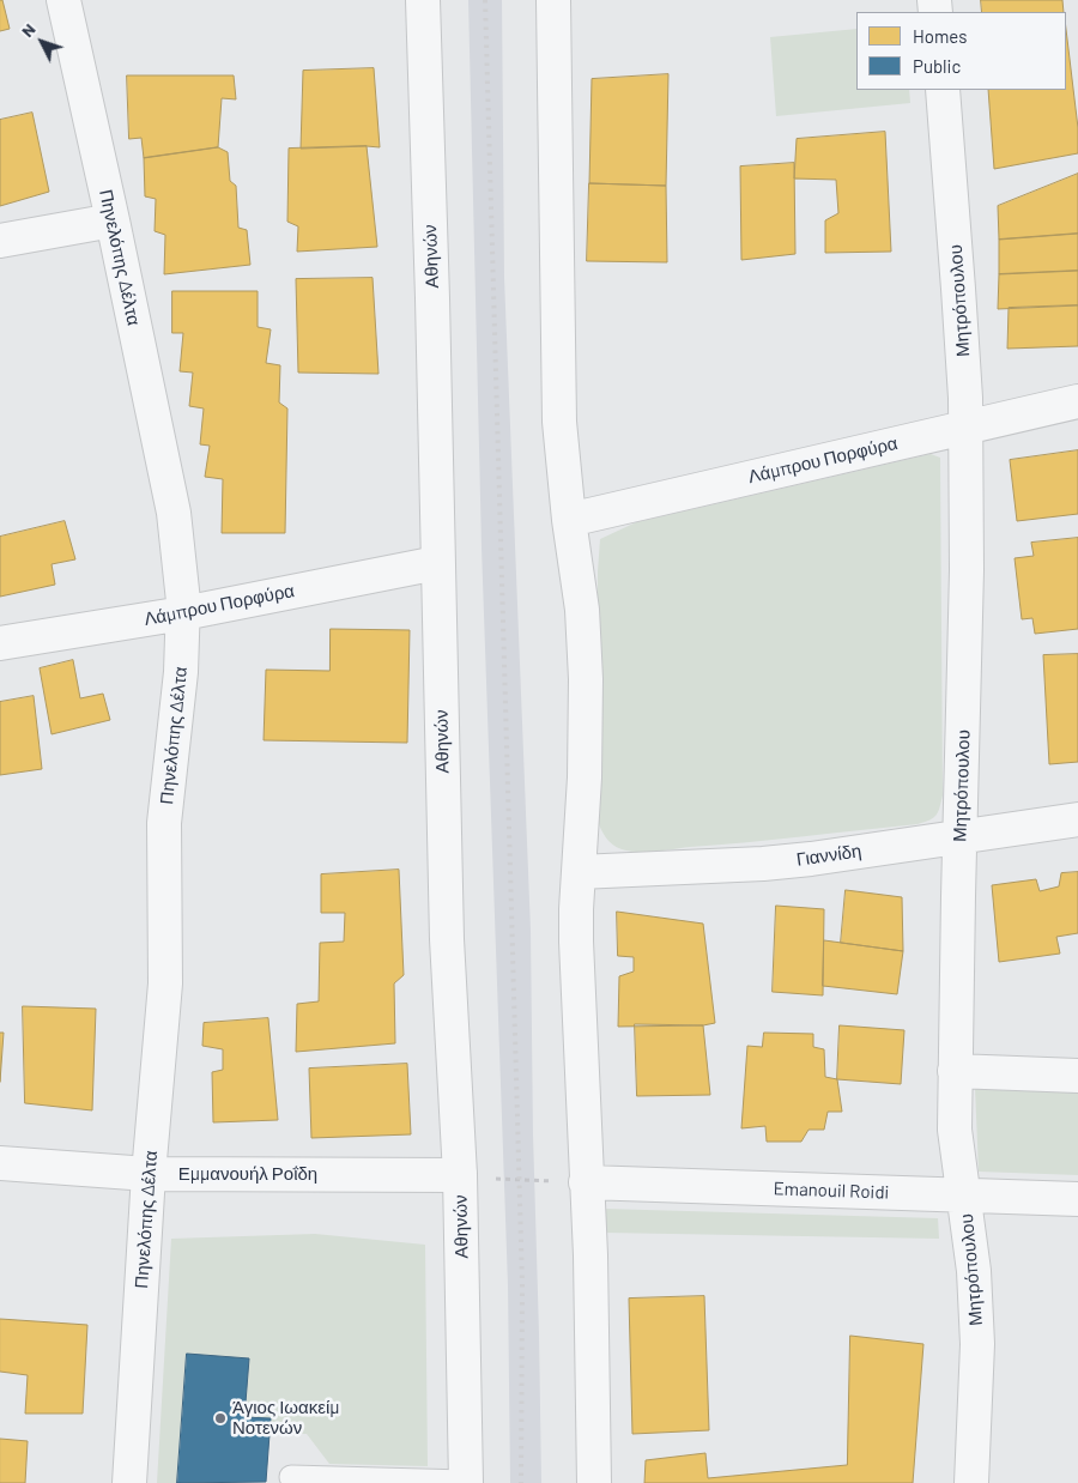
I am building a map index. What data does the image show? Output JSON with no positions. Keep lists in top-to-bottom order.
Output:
{
  "streets": {
    "street": [
      "Αθηνών",
      "Πηνελόπης Δέλτα",
      "Μητρόπουλου",
      "Λάμπρου Πορφύρα",
      "Γιαννίδη",
      "Εμμανουήλ Ροΐδη",
      "Emanouil Roidi"
    ]
  },
  "crossings": [
    ["Αθηνών", "Λάμπρου Πορφύρα"],
    ["Αθηνών", "Εμμανουήλ Ροΐδη"],
    ["Πηνελόπης Δέλτα", "Λάμπρου Πορφύρα"],
    ["Πηνελόπης Δέλτα", "Εμμανουήλ Ροΐδη"],
    ["Μητρόπουλου", "Λάμπρου Πορφύρα"],
    ["Μητρόπουλου", "Γιαννίδη"],
    ["Μητρόπουλου", "Emanouil Roidi"]
  ],
  "places": ["Άγιος Ιωακείμ Νοτενών"],
  "legend": ["Homes", "Public"],
  "north": "top left"
}
